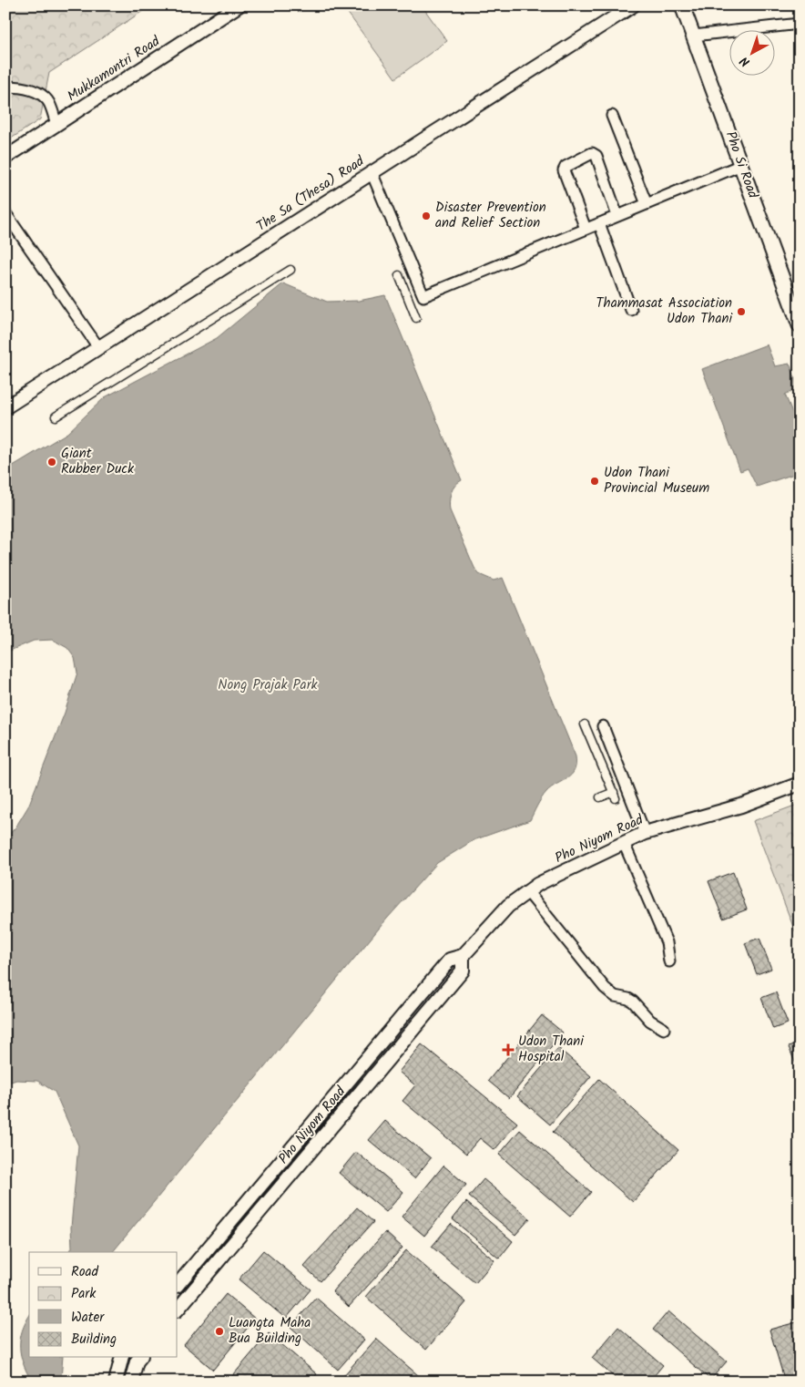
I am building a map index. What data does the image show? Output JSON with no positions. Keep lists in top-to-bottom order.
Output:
{
  "streets": {
    "main road": ["Pho Si Road"],
    "street": ["Mukkamontri Road", "The Sa (Thesa) Road", "Pho Niyom Road"]
  },
  "parks": ["Nong Prajak Park"],
  "places": {
    "other": [
      "Disaster Prevention and Relief Section",
      "Thammasat Association Udon Thani",
      "Giant Rubber Duck",
      "Udon Thani Provincial Museum",
      "Luangta Maha Bua Building"
    ],
    "health": ["Udon Thani Hospital"]
  },
  "legend": [
    "Road",
    "Park",
    "Water",
    "Building"
  ],
  "north": "bottom left"
}
